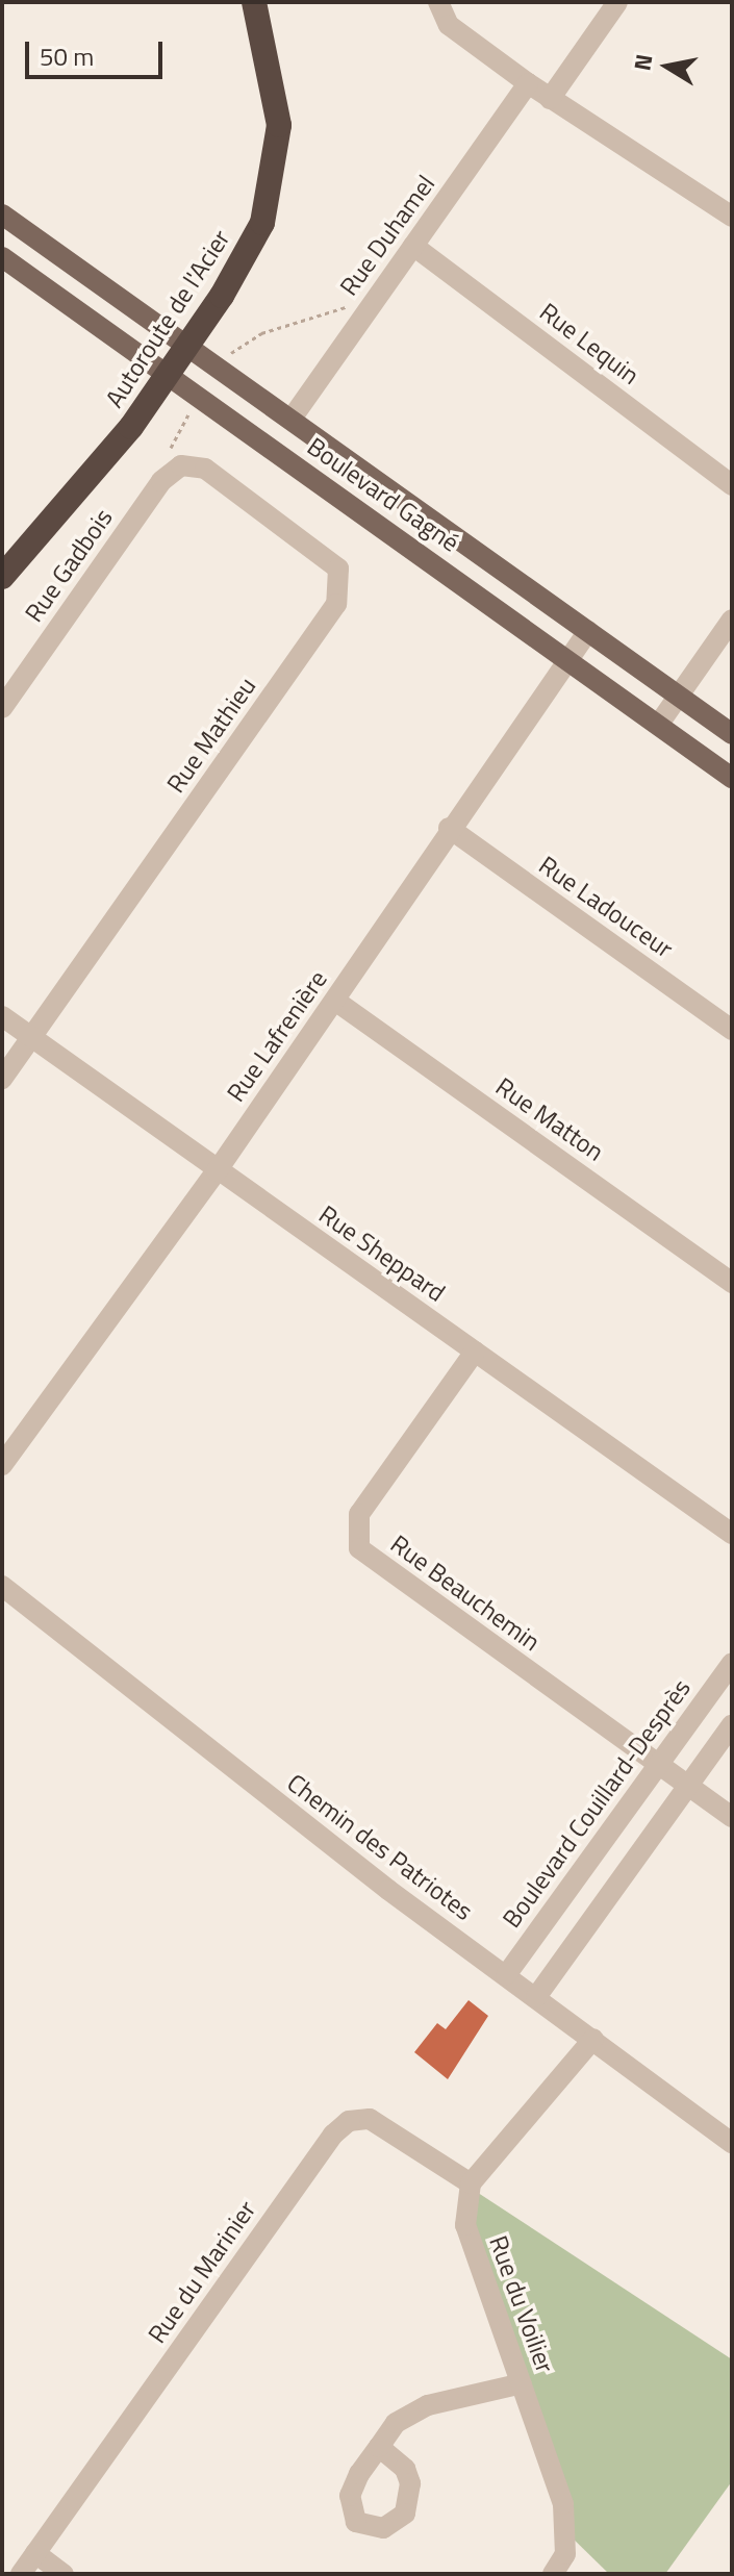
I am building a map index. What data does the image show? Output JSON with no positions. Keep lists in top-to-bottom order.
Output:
{
  "streets": {
    "highway": ["Autoroute de l'Acier"],
    "main road": ["Boulevard Gagné"],
    "street": [
      "Rue Duhamel",
      "Rue Lequin",
      "Rue Gadbois",
      "Rue Mathieu",
      "Rue Ladouceur",
      "Rue Lafrenière",
      "Rue Matton",
      "Rue Sheppard",
      "Rue Beauchemin",
      "Boulevard Couillard-Desprès",
      "Chemin des Patriotes",
      "Rue du Marinier",
      "Rue du Voilier"
    ]
  },
  "crossings": [
    ["Rue Duhamel", "Rue Lequin"],
    ["Rue Duhamel", "Boulevard Gagné"],
    ["Autoroute de l'Acier", "Boulevard Gagné"],
    ["Boulevard Gagné", "Rue Lafrenière"],
    ["Rue Gadbois", "Rue Mathieu"],
    ["Rue Mathieu", "Rue Sheppard"],
    ["Rue Ladouceur", "Rue Lafrenière"],
    ["Rue Lafrenière", "Rue Matton"],
    ["Rue Lafrenière", "Rue Sheppard"],
    ["Rue Sheppard", "Rue Beauchemin"],
    ["Rue Beauchemin", "Boulevard Couillard-Desprès"],
    ["Boulevard Couillard-Desprès", "Chemin des Patriotes"],
    ["Rue du Marinier", "Rue du Voilier"]
  ],
  "scale_bar": "50 m",
  "north": "left"
}
